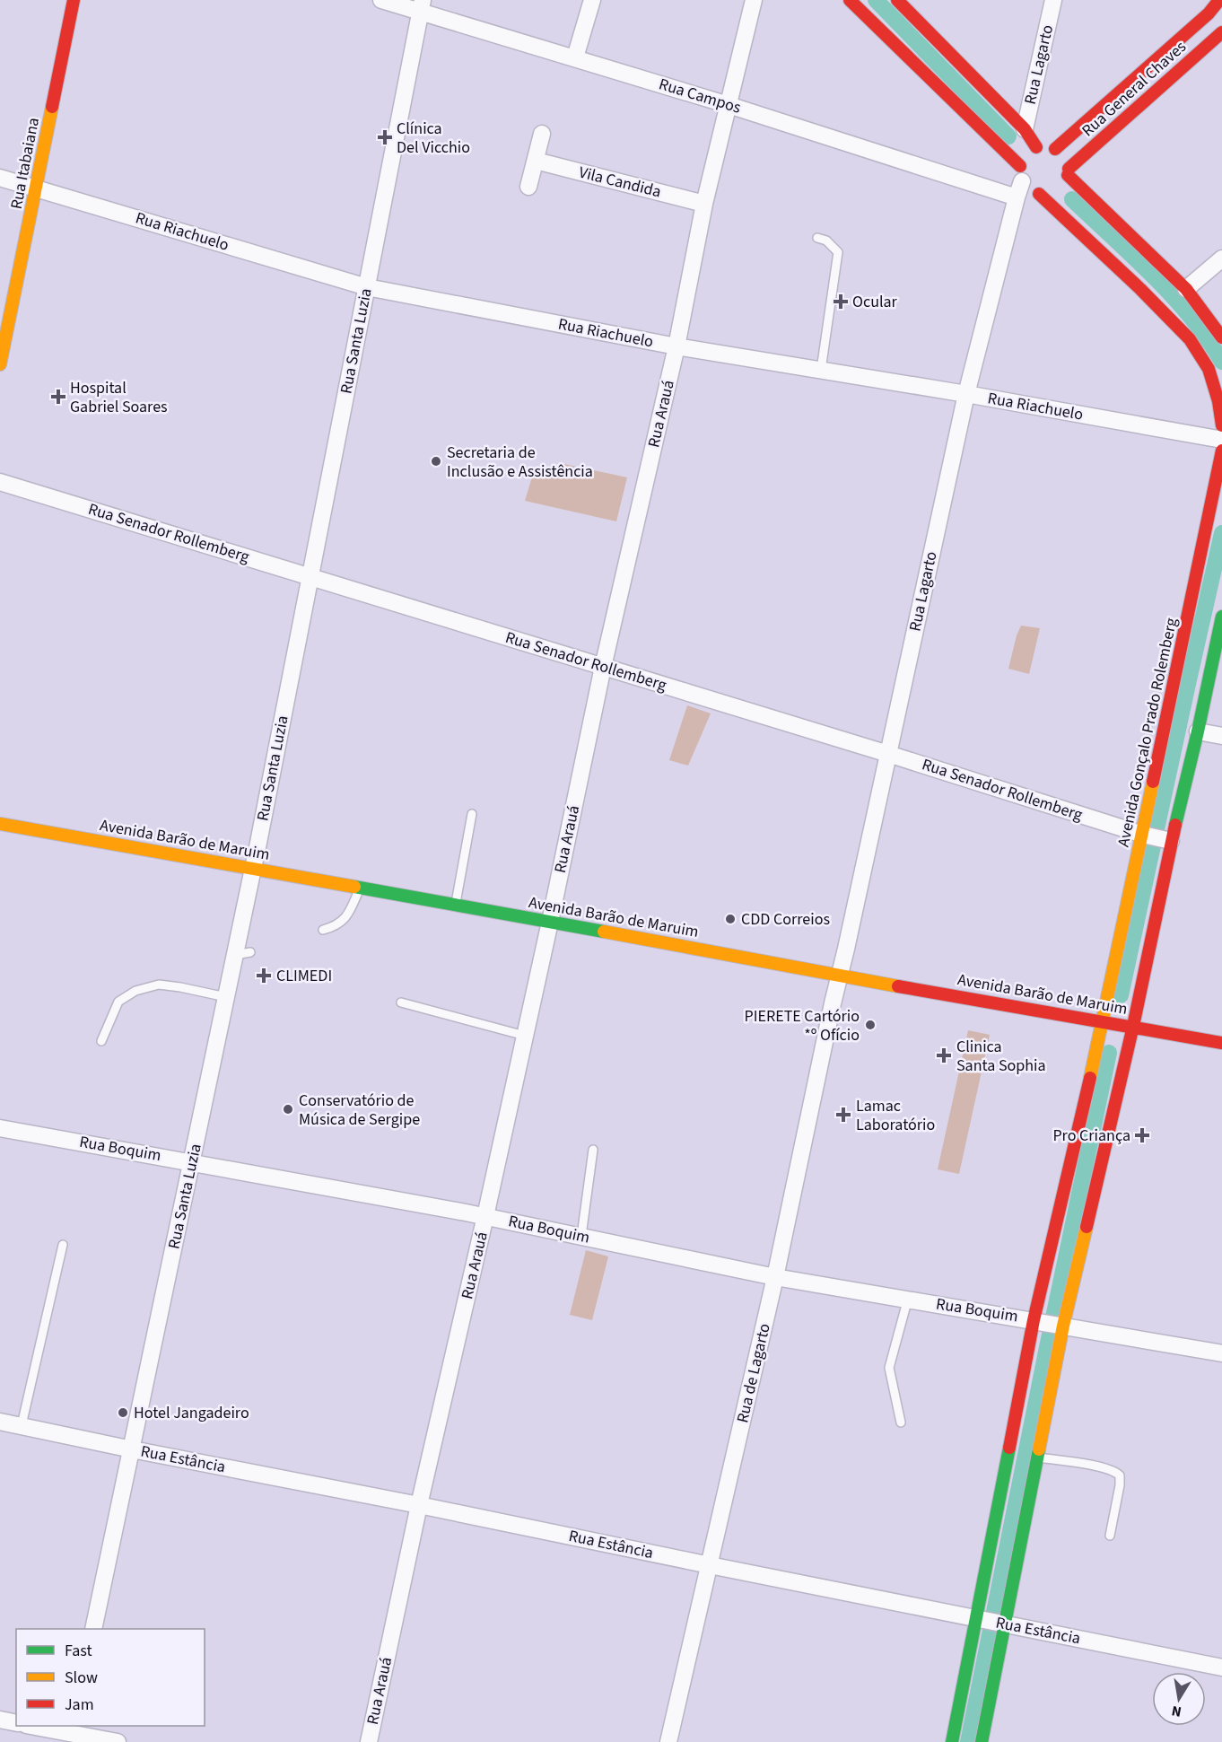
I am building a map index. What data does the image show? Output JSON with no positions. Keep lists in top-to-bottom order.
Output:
{
  "streets": {
    "street": [
      "Rua Lagarto",
      "Rua General Chaves",
      "Rua Campos",
      "Rua Itabaiana",
      "Vila Candida",
      "Rua Riachuelo",
      "Rua Santa Luzia",
      "Rua Arauá",
      "Rua Senador Rollemberg",
      "Avenida Gonçalo Prado Rolemberg",
      "Avenida Barão de Maruim",
      "Rua Boquim",
      "Rua de Lagarto",
      "Rua Estância"
    ]
  },
  "crossings": [
    ["Rua Lagarto", "Rua General Chaves"],
    ["Rua Lagarto", "Rua Campos"],
    ["Rua Lagarto", "Rua Riachuelo"],
    ["Rua Lagarto", "Rua Senador Rollemberg"],
    ["Rua Lagarto", "Avenida Barão de Maruim"],
    ["Rua Lagarto", "Rua de Lagarto"],
    ["Rua Campos", "Rua Santa Luzia"],
    ["Rua Campos", "Rua Arauá"],
    ["Rua Itabaiana", "Rua Riachuelo"],
    ["Vila Candida", "Rua Arauá"],
    ["Rua Riachuelo", "Rua Santa Luzia"],
    ["Rua Riachuelo", "Rua Arauá"],
    ["Rua Santa Luzia", "Rua Senador Rollemberg"],
    ["Rua Santa Luzia", "Avenida Barão de Maruim"],
    ["Rua Santa Luzia", "Rua Boquim"],
    ["Rua Santa Luzia", "Rua Estância"],
    ["Rua Arauá", "Rua Senador Rollemberg"],
    ["Rua Arauá", "Avenida Barão de Maruim"],
    ["Rua Arauá", "Rua Boquim"],
    ["Rua Arauá", "Rua Estância"],
    ["Rua Senador Rollemberg", "Avenida Gonçalo Prado Rolemberg"],
    ["Avenida Gonçalo Prado Rolemberg", "Avenida Barão de Maruim"],
    ["Avenida Gonçalo Prado Rolemberg", "Rua Boquim"],
    ["Rua Boquim", "Rua de Lagarto"],
    ["Rua de Lagarto", "Rua Estância"]
  ],
  "places": {
    "health": [
      "Clínica Del Vicchio",
      "Ocular",
      "Hospital Gabriel Soares",
      "CLIMEDI",
      "Clinica Santa Sophia",
      "Lamac Laboratório",
      "Pro Criança"
    ],
    "other": [
      "Secretaria de Inclusão e Assistência",
      "CDD Correios",
      "PIERETE Cartório *º Ofício",
      "Conservatório de Música de Sergipe",
      "Hotel Jangadeiro"
    ]
  },
  "legend": ["Fast", "Slow", "Jam"],
  "north": "bottom"
}
